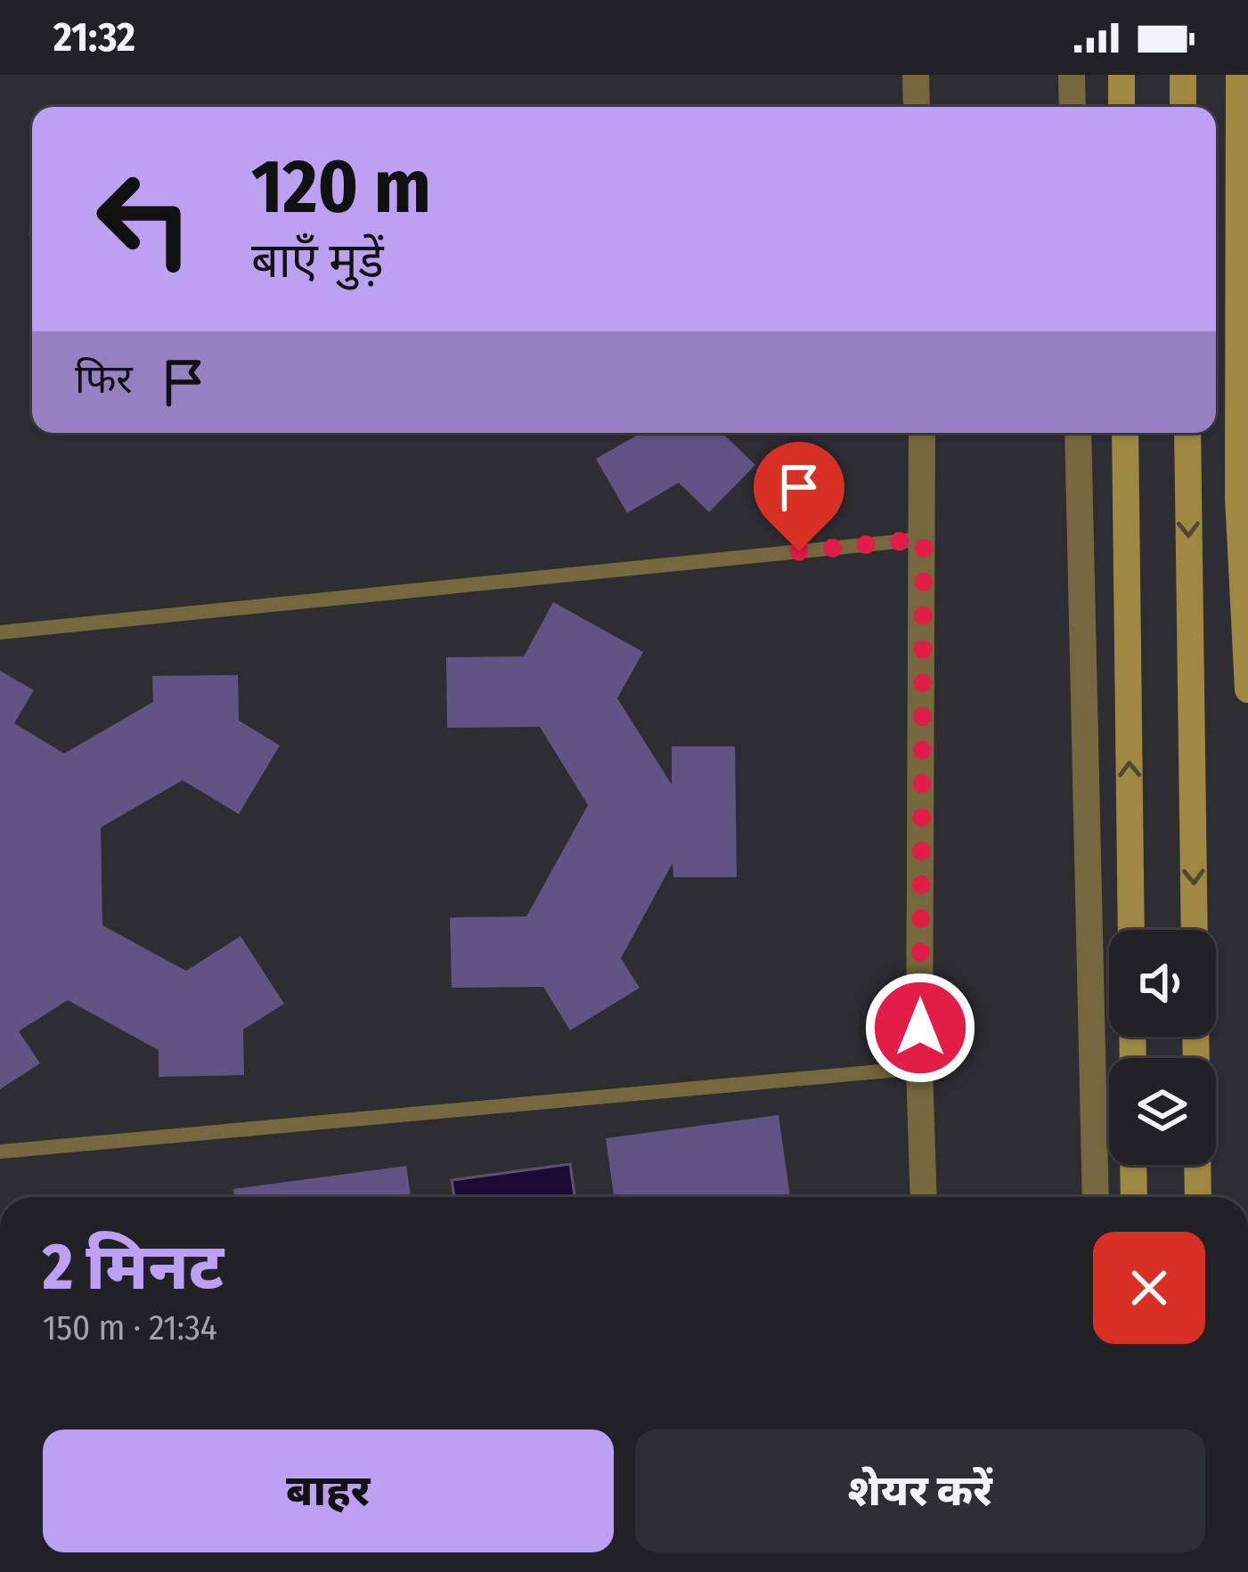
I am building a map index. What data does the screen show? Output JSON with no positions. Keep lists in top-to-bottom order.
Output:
{
  "page": {
    "status": "21:32",
    "turn": ["120 m", "बाएँ मुड़ें"],
    "then": "फिर",
    "heading": ["2 मिनट", "150 m · 21:34"],
    "buttons": ["बाहर", "शेयर करें"]
  }
}
